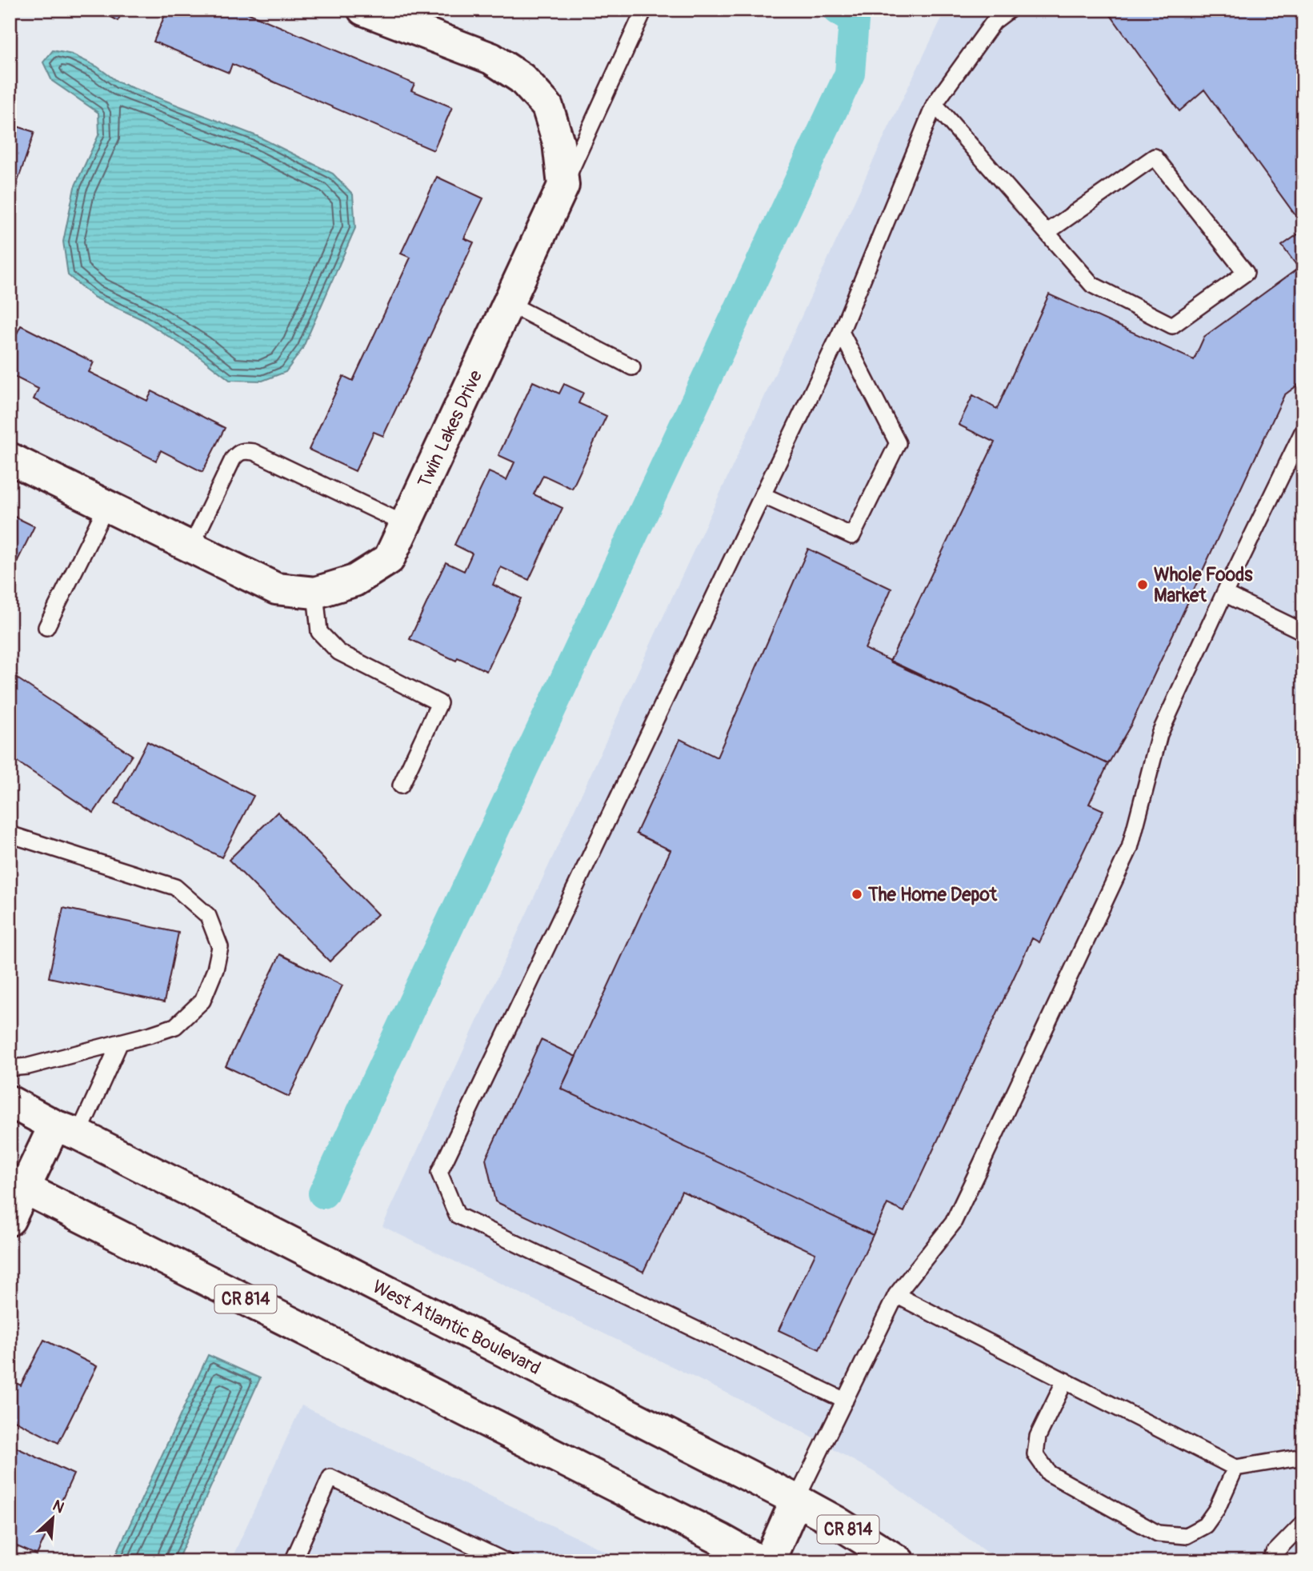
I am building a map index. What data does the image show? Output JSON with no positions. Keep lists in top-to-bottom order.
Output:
{
  "streets": {
    "main road": ["Twin Lakes Drive", "CR 814", "West Atlantic Boulevard"]
  },
  "places": ["Whole Foods Market", "The Home Depot"],
  "north": "top right"
}
